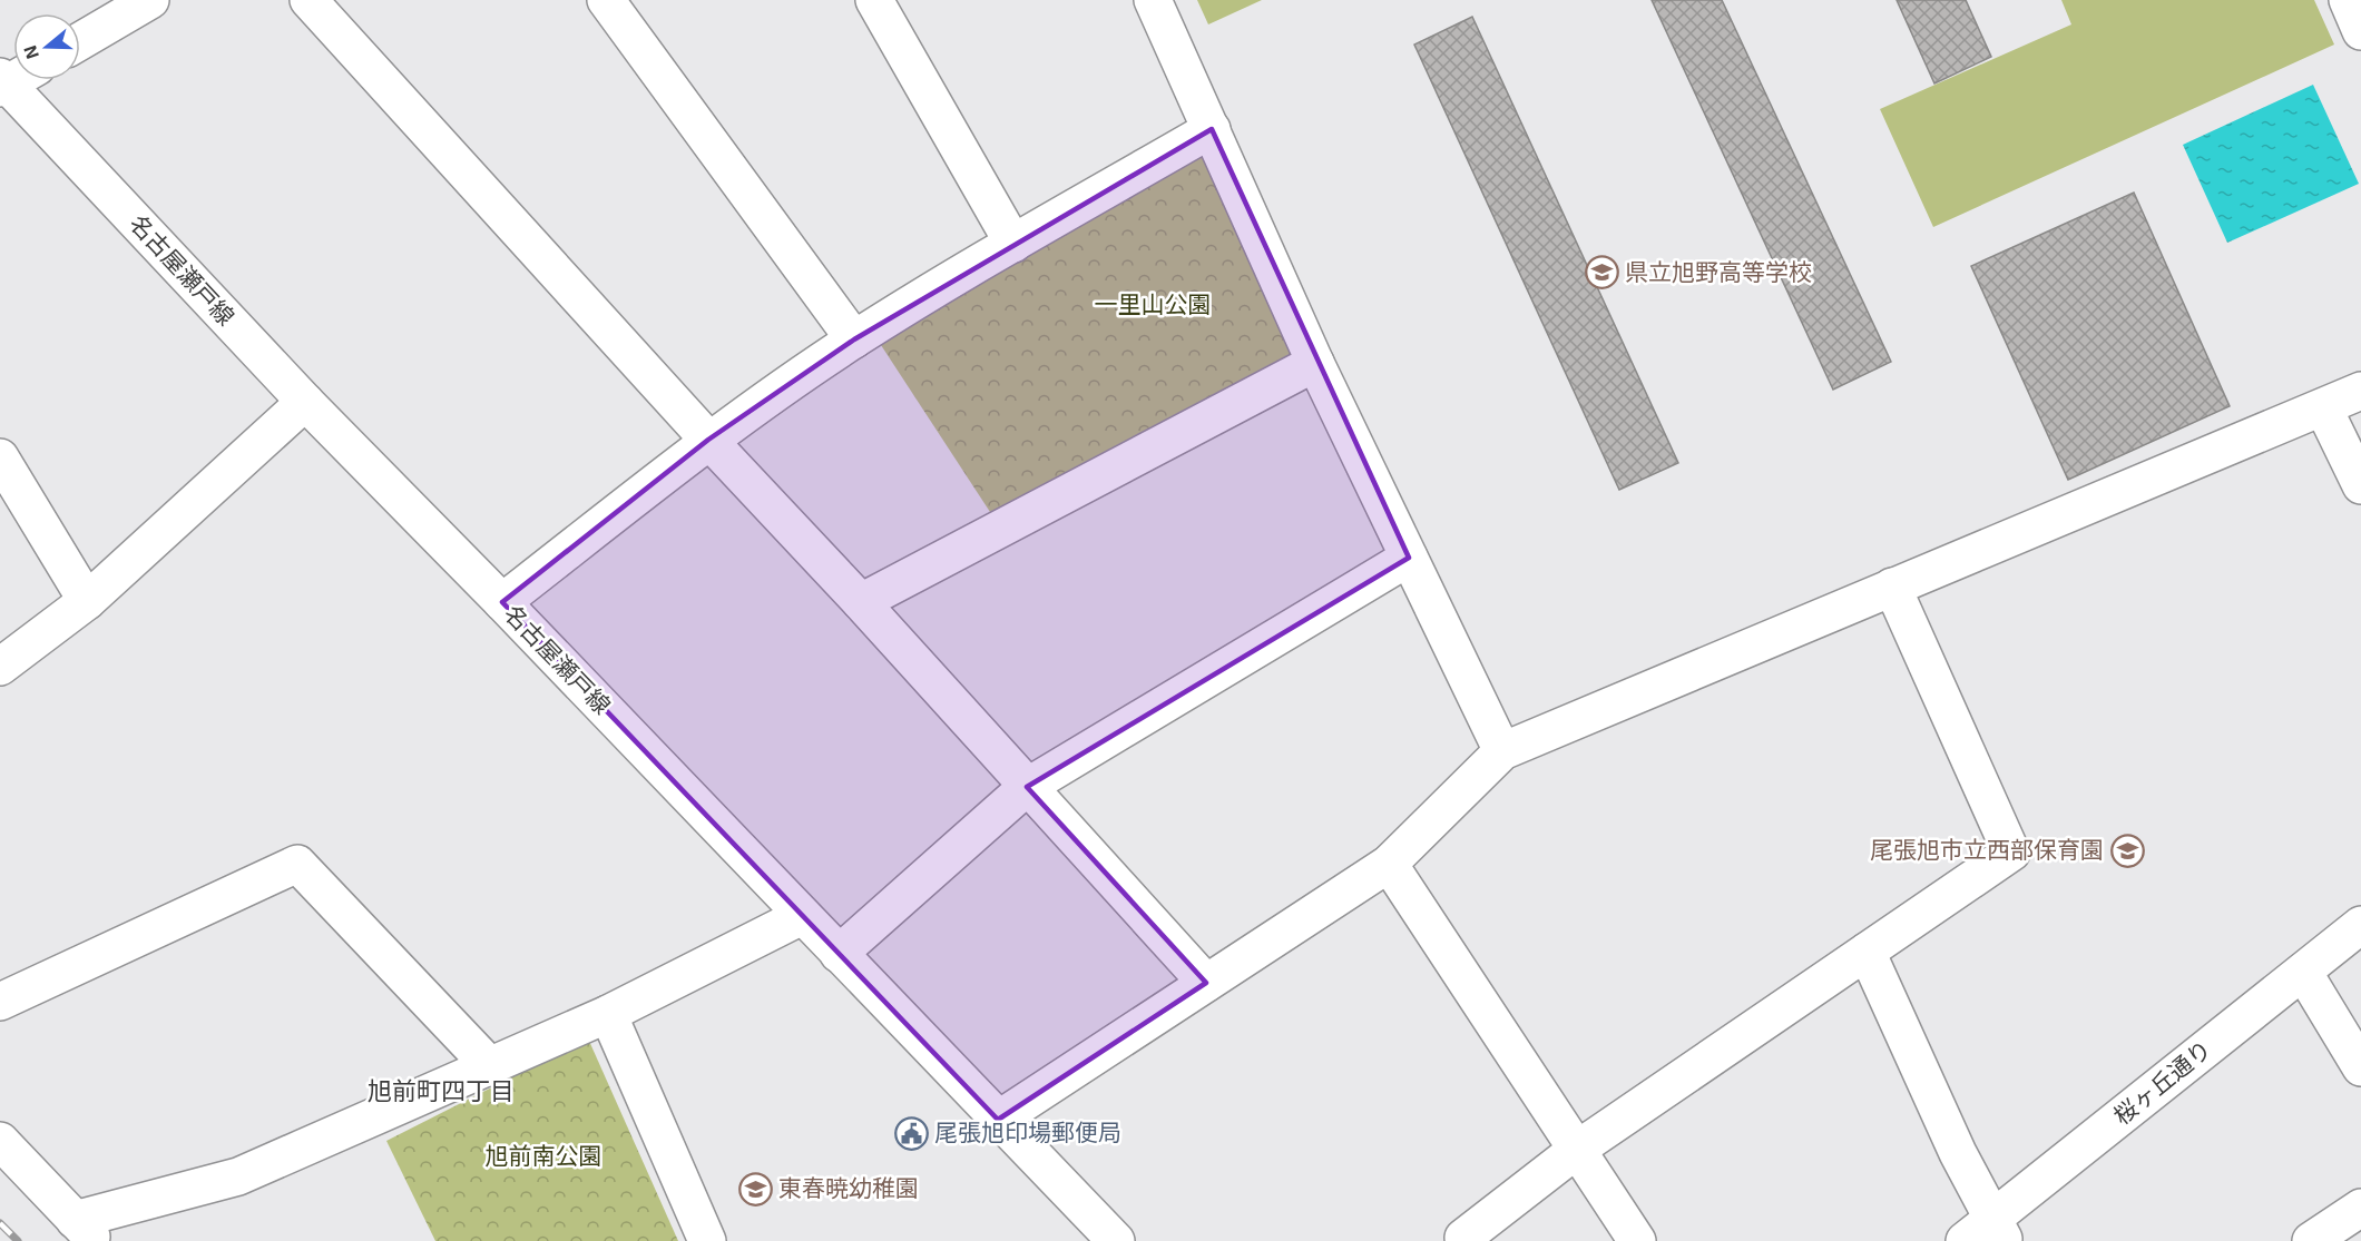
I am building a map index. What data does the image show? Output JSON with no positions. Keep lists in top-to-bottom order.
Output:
{
  "streets": {
    "street": ["名古屋瀬戸線", "桜ヶ丘通り"]
  },
  "districts": ["旭前町四丁目"],
  "parks": ["一里山公園", "旭前南公園"],
  "places": {
    "school or university": ["県立旭野高等学校", "尾張旭市立西部保育園", "東春暁幼稚園"],
    "public building": ["尾張旭印場郵便局"]
  },
  "north": "left"
}
